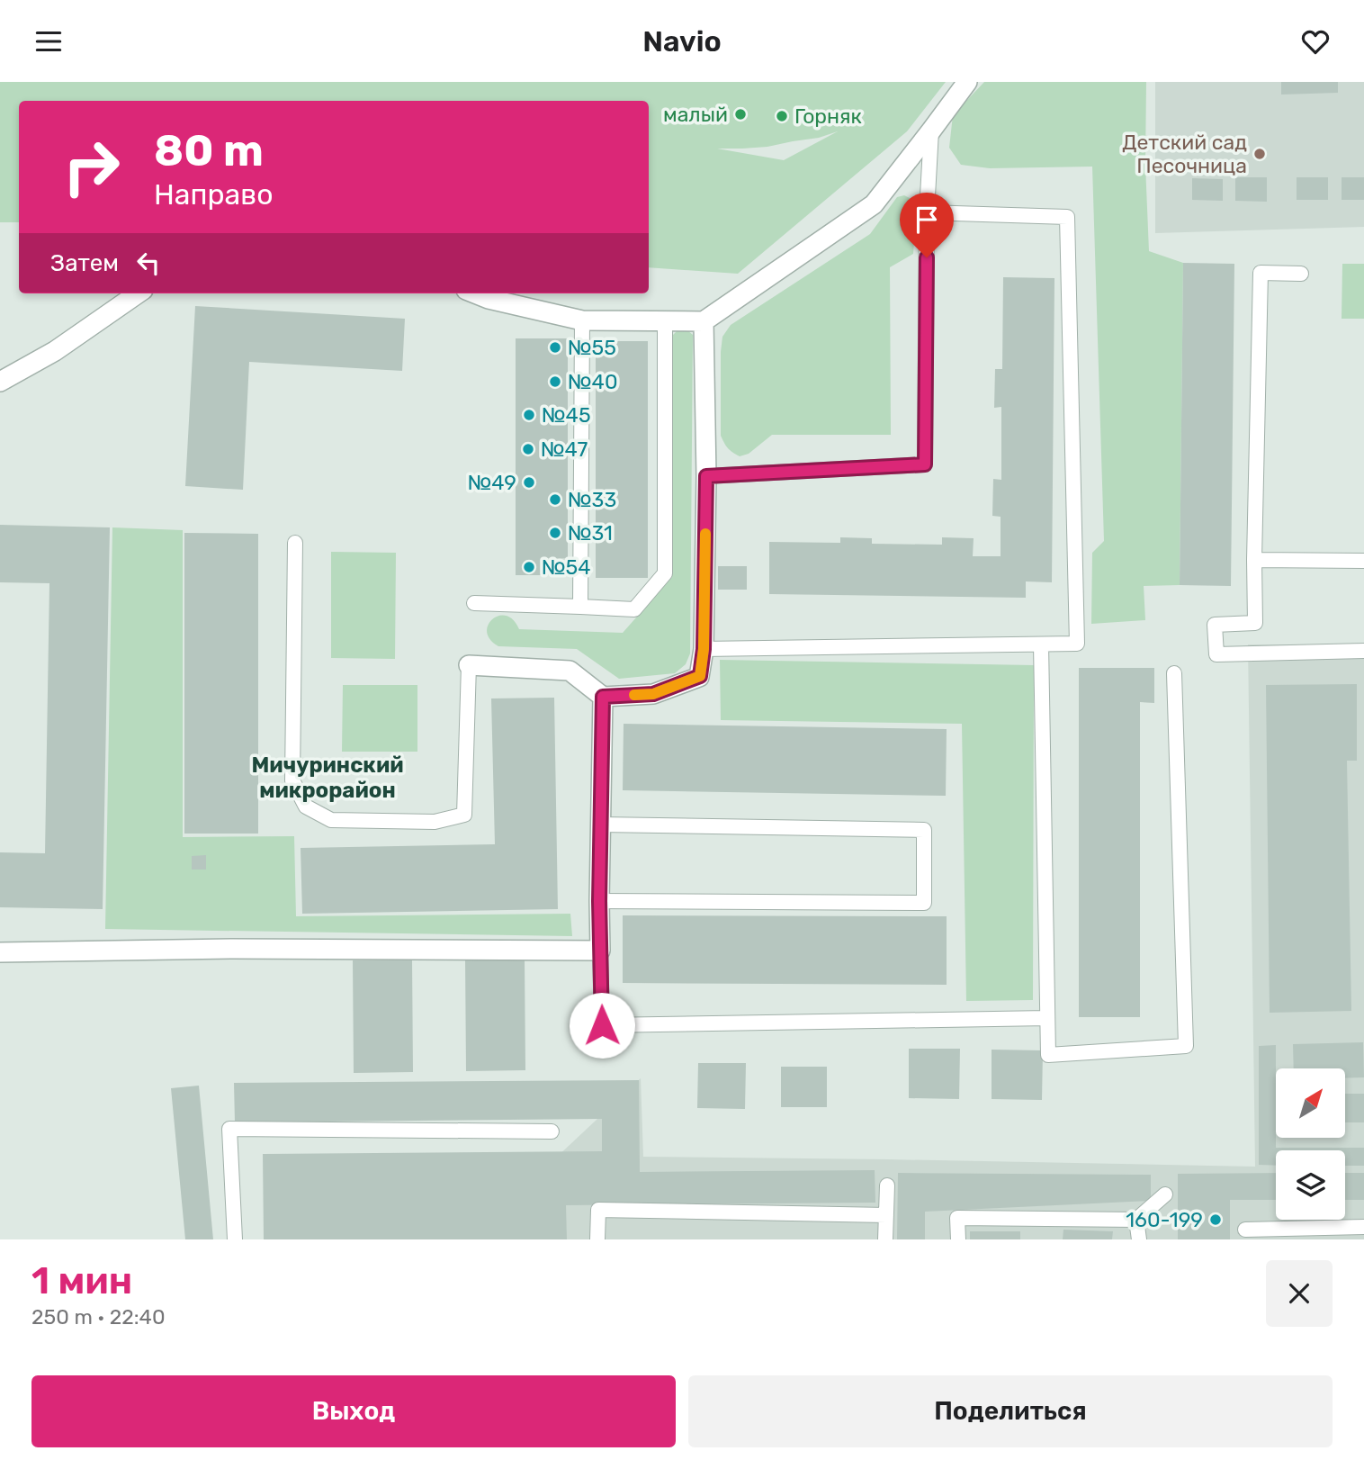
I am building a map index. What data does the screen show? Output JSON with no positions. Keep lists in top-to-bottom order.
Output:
{
  "districts": ["Мичуринский микрорайон"],
  "places": [
    "малый",
    "Горняк",
    "Детский сад Песочница",
    "№55",
    "№40",
    "№45",
    "№47",
    "№49",
    "№33",
    "№31",
    "№54",
    "160-199"
  ],
  "north": "top right",
  "page": {
    "header": "Navio",
    "turn": ["80 m", "Направо"],
    "then": "Затем",
    "heading": ["1 мин", "250 m · 22:40"],
    "buttons": ["Выход", "Поделиться"]
  }
}
